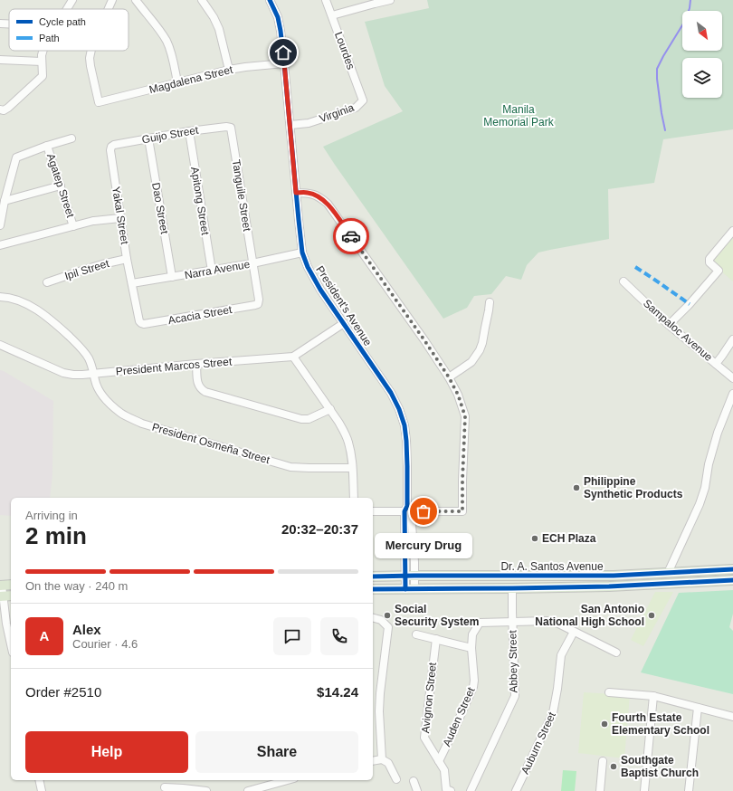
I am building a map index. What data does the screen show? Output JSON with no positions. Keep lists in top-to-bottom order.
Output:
{
  "streets": {
    "main road": ["Dr. A. Santos Avenue"],
    "street": [
      "Lourdes",
      "Magdalena Street",
      "Virginia",
      "Guijo Street",
      "Agatep Street",
      "Tanguile Street",
      "Apitong Street",
      "Dao Street",
      "Yakal Street",
      "Ipil Street",
      "Narra Avenue",
      "President's Avenue",
      "Acacia Street",
      "Sampaloc Avenue",
      "President Marcos Street",
      "President Osmeña Street",
      "Abbey Street",
      "Avignon Street",
      "Auden Street",
      "Auburn Street"
    ]
  },
  "crossings": [
    ["Lourdes", "Virginia"],
    ["Magdalena Street", "President's Avenue"],
    ["Virginia", "President's Avenue"],
    ["Guijo Street", "Tanguile Street"],
    ["Guijo Street", "Apitong Street"],
    ["Guijo Street", "Dao Street"],
    ["Guijo Street", "Yakal Street"],
    ["Tanguile Street", "Narra Avenue"],
    ["Tanguile Street", "Acacia Street"],
    ["Apitong Street", "Narra Avenue"],
    ["Dao Street", "Narra Avenue"],
    ["Yakal Street", "Ipil Street"],
    ["Yakal Street", "Narra Avenue"],
    ["Yakal Street", "Acacia Street"],
    ["Narra Avenue", "President's Avenue"],
    ["Narra Avenue", "Acacia Street"],
    ["President's Avenue", "President Marcos Street"],
    ["President's Avenue", "Dr. A. Santos Avenue"],
    ["President Marcos Street", "President Osmeña Street"],
    ["Dr. A. Santos Avenue", "Abbey Street"],
    ["Abbey Street", "Auden Street"],
    ["Avignon Street", "Auden Street"],
    ["Auden Street", "Auburn Street"]
  ],
  "parks": ["Manila Memorial Park"],
  "places": [
    "Philippine Synthetic Products",
    "Mercury Drug",
    "ECH Plaza",
    "Social Security System",
    "San Antonio National High School",
    "Fourth Estate Elementary School",
    "Southgate Baptist Church"
  ],
  "legend": ["Cycle path", "Path"],
  "north": "bottom right",
  "page": {
    "heading": ["2 min", "Arriving in", "20:32–20:37"],
    "panel": [
      "Alex",
      "Courier · 4.6",
      "Order #2510",
      "$14.24"
    ],
    "bubble": "Mercury Drug",
    "bar": "On the way · 240 m",
    "round": "A",
    "buttons": ["Help", "Share"]
  }
}
